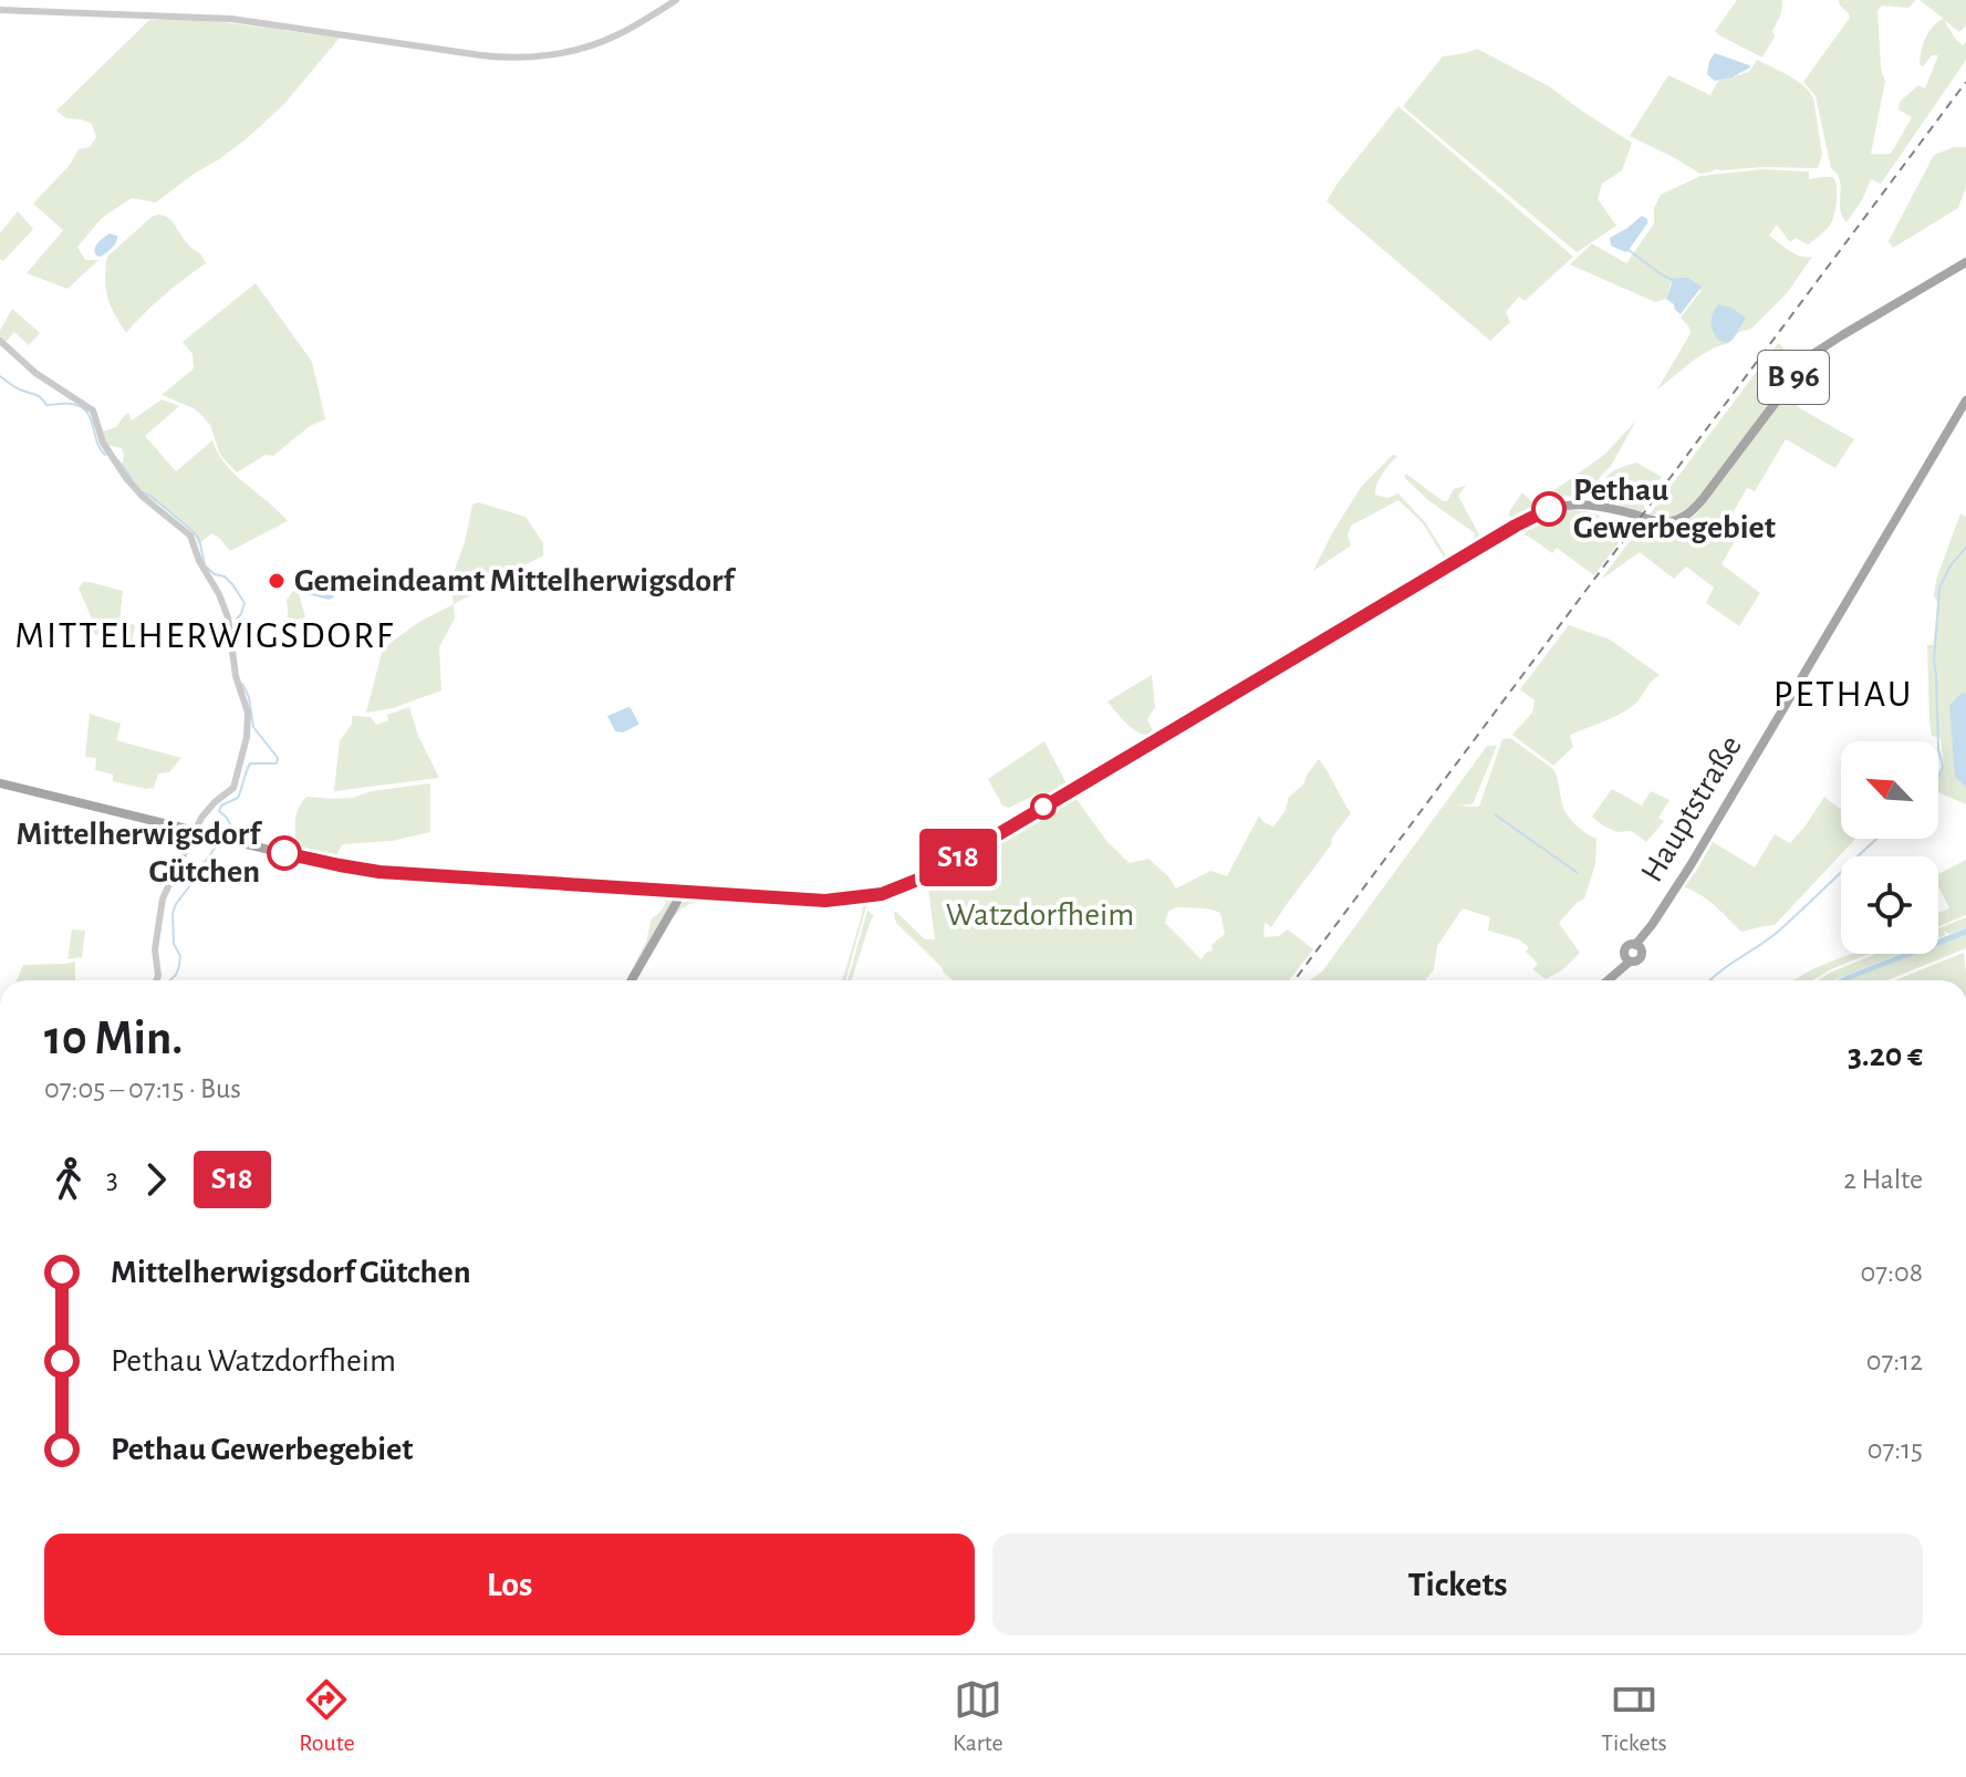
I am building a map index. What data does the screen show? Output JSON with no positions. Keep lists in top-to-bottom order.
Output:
{
  "streets": {
    "main road": ["B 96", "Hauptstraße"]
  },
  "districts": ["MITTELHERWIGSDORF", "PETHAU"],
  "parks": ["Watzdorfheim"],
  "places": ["Pethau Gewerbegebiet", "Gemeindeamt Mittelherwigsdorf", "Mittelherwigsdorf Gütchen"],
  "lines": ["bus line S18"],
  "north": "top left",
  "page": {
    "on_map": "S18",
    "heading": ["10 Min.", "07:05 – 07:15 · Bus", "3.20 €"],
    "legs": ["3", "S18", "2 Halte"],
    "list": [
      {
        "name": "Mittelherwigsdorf Gütchen",
        "value": "07:08"
      },
      {
        "name": "Pethau Watzdorfheim",
        "value": "07:12"
      },
      {
        "name": "Pethau Gewerbegebiet",
        "value": "07:15"
      }
    ],
    "buttons": ["Los", "Tickets"],
    "tabs": ["Route", "Karte", "Tickets"]
  }
}
